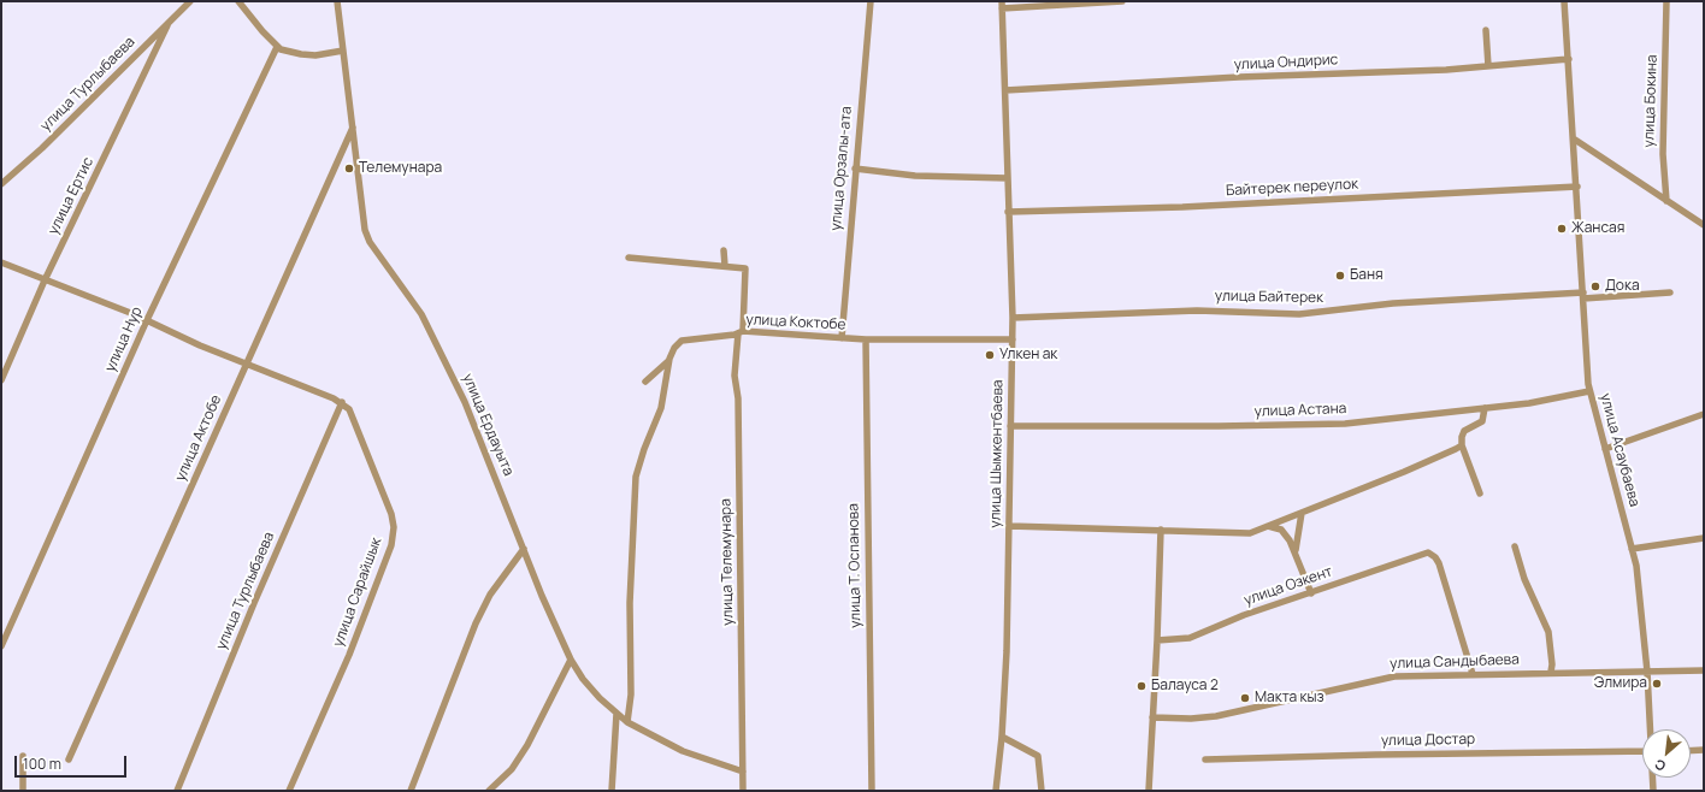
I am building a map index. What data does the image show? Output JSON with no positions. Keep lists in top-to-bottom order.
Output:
{
  "streets": {
    "street": [
      "улица Ондирис",
      "улица Турлыбаева",
      "улица Бокина",
      "улица Орзалы-ата",
      "Байтерек переулок",
      "улица Ертис",
      "улица Байтерек",
      "улица Коктобе",
      "улица Нур",
      "улица Астана",
      "улица Ердауыта",
      "улица Актобе",
      "улица Асаубаева",
      "улица Шымкентбаева",
      "улица Телемунара",
      "улица Т. Оспанова",
      "улица Озкент",
      "улица Сарайшык",
      "улица Сандыбаева",
      "улица Достар"
    ]
  },
  "crossings": [
    ["улица Ондирис", "улица Асаубаева"],
    ["улица Ондирис", "улица Шымкентбаева"],
    ["улица Турлыбаева", "улица Ертис"],
    ["улица Турлыбаева", "улица Сарайшык"],
    ["улица Орзалы-ата", "улица Коктобе"],
    ["Байтерек переулок", "улица Асаубаева"],
    ["Байтерек переулок", "улица Шымкентбаева"],
    ["улица Байтерек", "улица Асаубаева"],
    ["улица Байтерек", "улица Шымкентбаева"],
    ["улица Коктобе", "улица Ердауыта"],
    ["улица Коктобе", "улица Шымкентбаева"],
    ["улица Коктобе", "улица Телемунара"],
    ["улица Коктобе", "улица Т. Оспанова"],
    ["улица Астана", "улица Асаубаева"],
    ["улица Астана", "улица Шымкентбаева"],
    ["улица Ердауыта", "улица Актобе"],
    ["улица Ердауыта", "улица Телемунара"],
    ["улица Асаубаева", "улица Сандыбаева"],
    ["улица Озкент", "улица Сандыбаева"]
  ],
  "places": [
    "Телемунара",
    "Жансая",
    "Баня",
    "Дока",
    "Улкен ак",
    "Элмира",
    "Балауса 2",
    "Макта кыз"
  ],
  "scale_bar": "100 m",
  "north": "bottom left"
}
